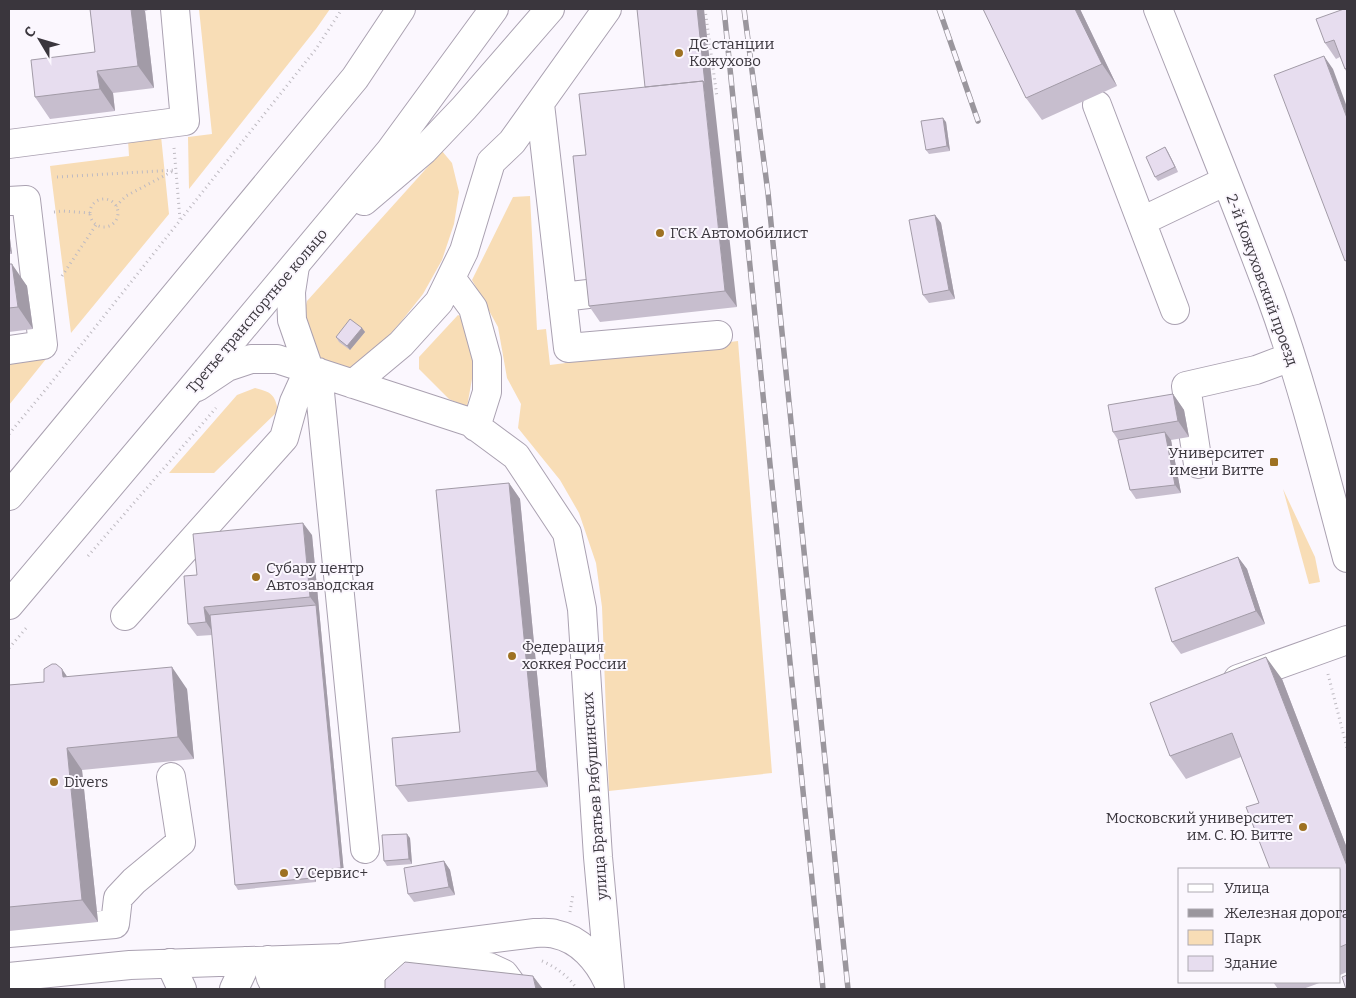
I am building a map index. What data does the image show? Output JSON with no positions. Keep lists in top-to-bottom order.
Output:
{
  "streets": {
    "street": ["2-й Кожуховский проезд", "Третье транспортное кольцо", "улица Братьев Рябушинских"]
  },
  "crossings": [
    ["Третье транспортное кольцо", "улица Братьев Рябушинских"]
  ],
  "places": {
    "other": [
      "ДС станции Кожухово",
      "ГСК Автомобилист",
      "Субару центр Автозаводская",
      "Федерация хоккея России",
      "Divers",
      "Московский университет им. С. Ю. Витте",
      "У Сервис+"
    ],
    "transit": ["Университет имени Витте"]
  },
  "legend": [
    "Улица",
    "Железная дорога",
    "Парк",
    "Здание"
  ],
  "north": "top left"
}
